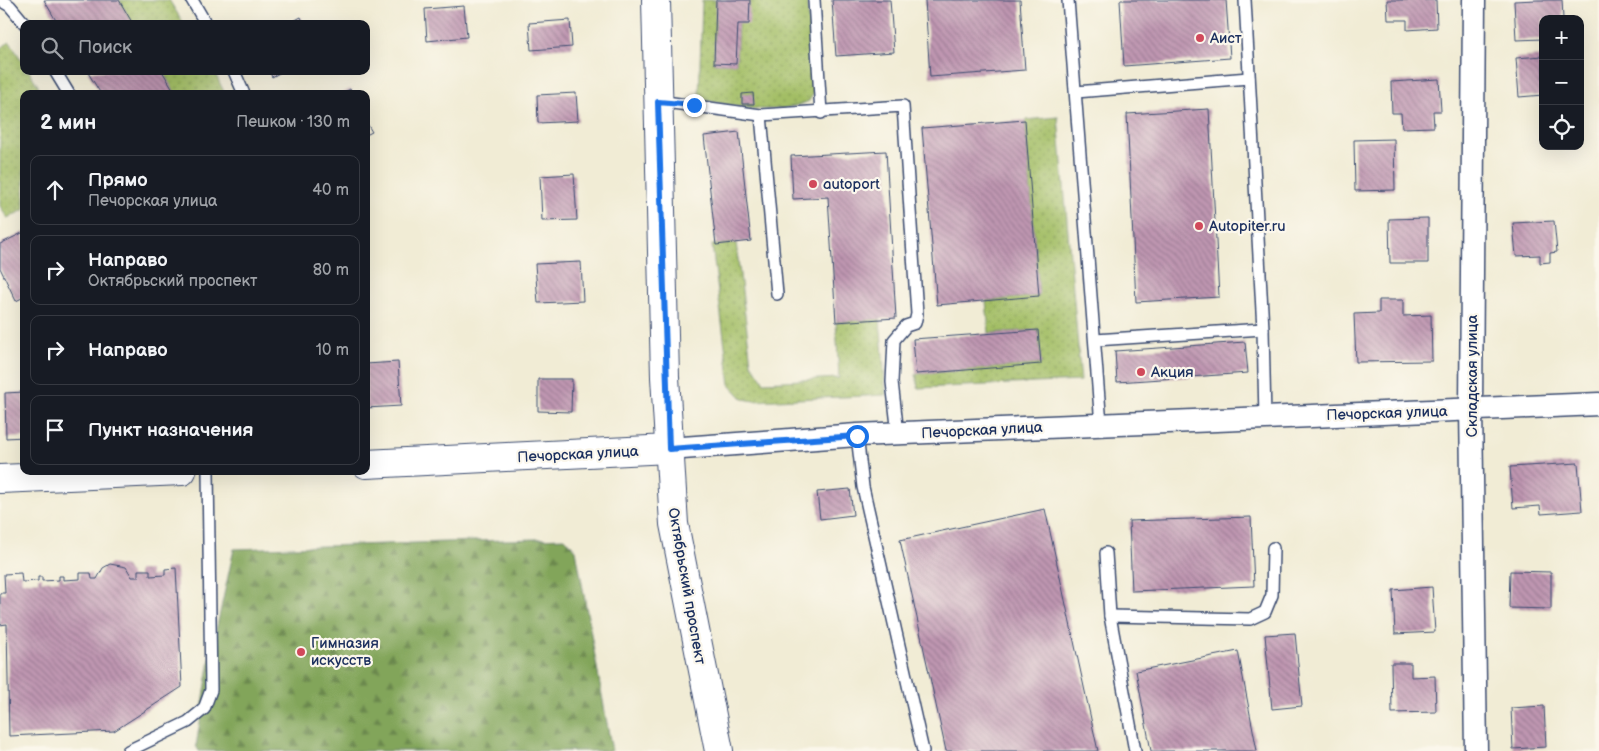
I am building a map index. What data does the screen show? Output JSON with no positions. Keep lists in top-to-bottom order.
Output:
{
  "streets": {
    "main road": ["Печорская улица", "Октябрьский проспект"],
    "street": ["Складская улица"]
  },
  "crossings": [
    ["Складская улица", "Печорская улица"],
    ["Печорская улица", "Октябрьский проспект"]
  ],
  "places": [
    "Аист",
    "autoport",
    "Autopiter.ru",
    "Акция",
    "Гимназия искусств"
  ],
  "page": {
    "map_buttons": ["+", "−"],
    "search": "Поиск",
    "heading": ["2 мин", "Пешком · 130 m"],
    "list": [
      ["Прямо", "Печорская улица", "40 m"],
      ["Направо", "Октябрьский проспект", "80 m"],
      ["Направо", "10 m"],
      "Пункт назначения"
    ]
  }
}
